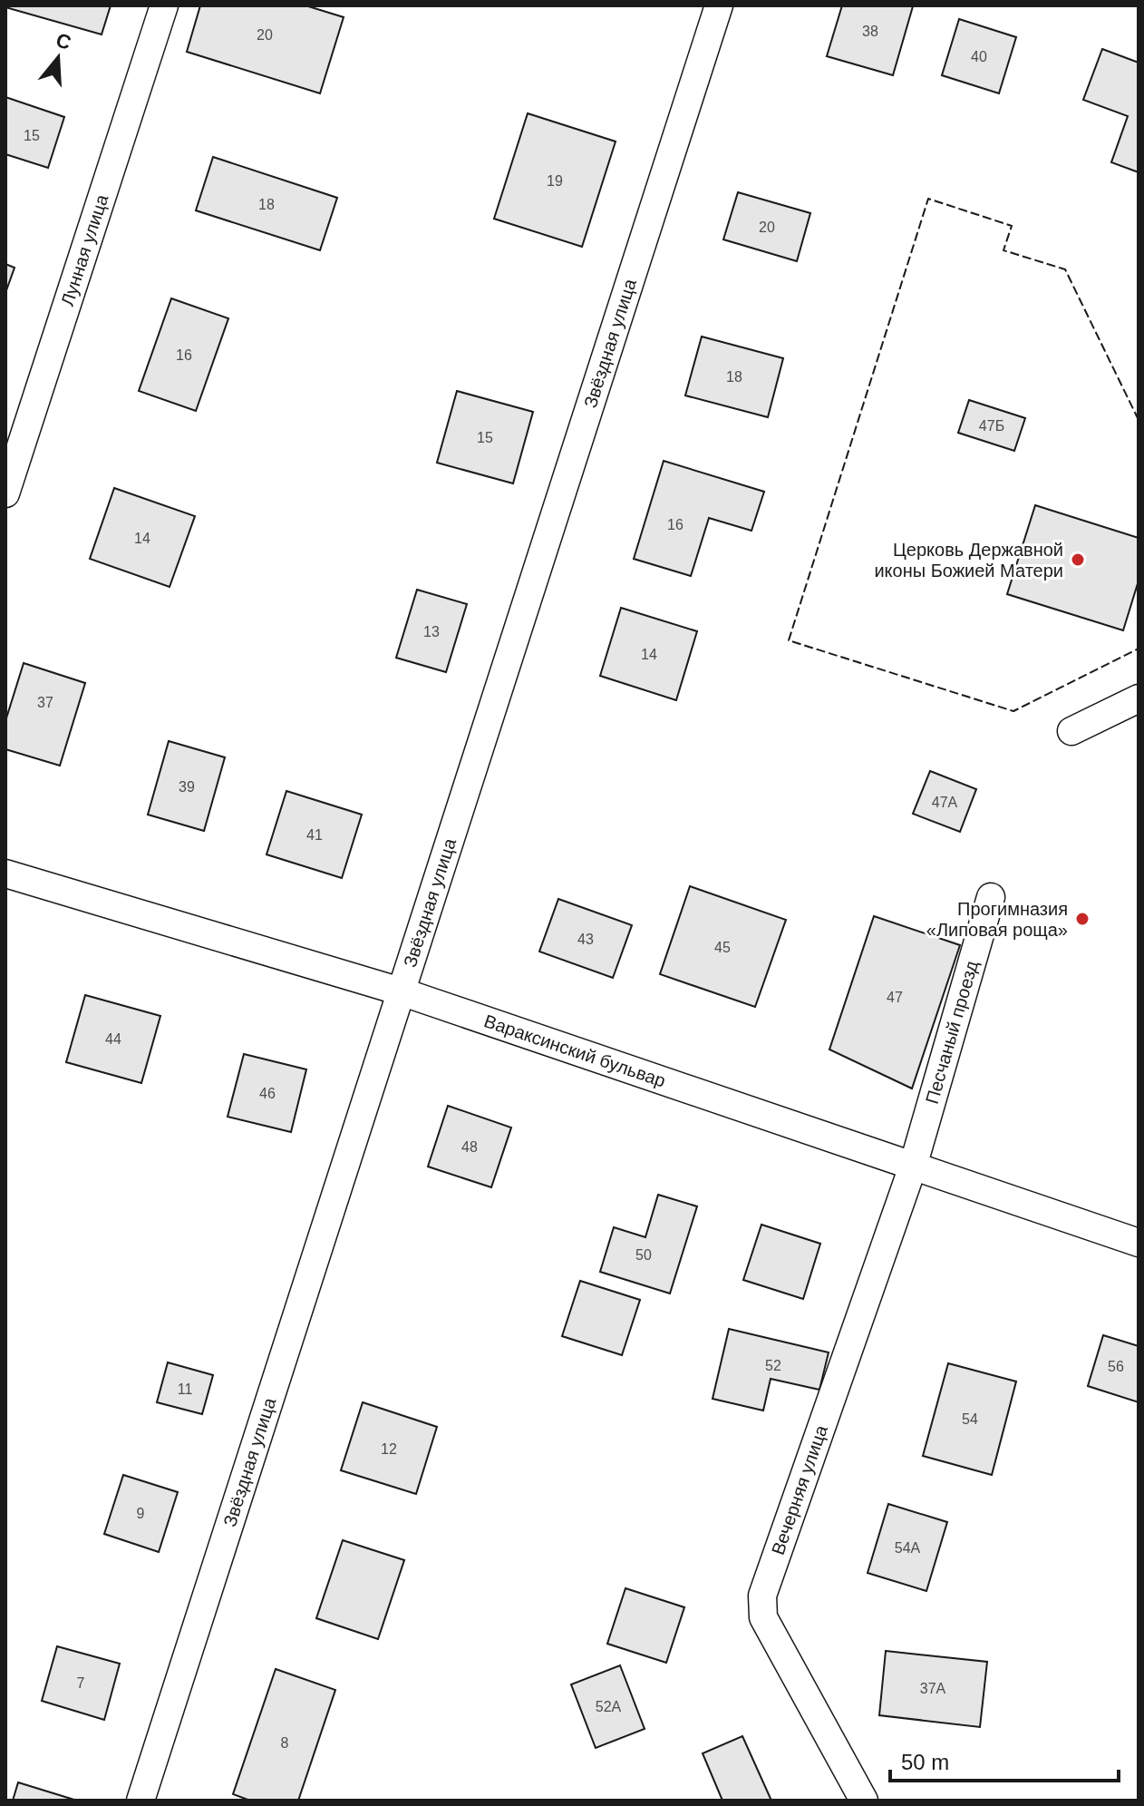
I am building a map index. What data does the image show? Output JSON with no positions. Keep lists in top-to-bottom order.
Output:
{
  "streets": {
    "street": [
      "Лунная улица",
      "Звёздная улица",
      "Песчаный проезд",
      "Вараксинский бульвар",
      "Вечерняя улица"
    ]
  },
  "crossings": [
    ["Звёздная улица", "Вараксинский бульвар"],
    ["Песчаный проезд", "Вараксинский бульвар"],
    ["Песчаный проезд", "Вечерняя улица"],
    ["Вараксинский бульвар", "Вечерняя улица"]
  ],
  "places": ["Церковь Державной иконы Божией Матери", "Прогимназия «Липовая роща»"],
  "house_numbers": [
    "38",
    "20",
    "40",
    "15",
    "19",
    "18",
    "20",
    "16",
    "18",
    "47Б",
    "15",
    "16",
    "14",
    "13",
    "14",
    "37",
    "39",
    "47А",
    "41",
    "43",
    "45",
    "47",
    "44",
    "46",
    "48",
    "50",
    "52",
    "56",
    "11",
    "54",
    "12",
    "9",
    "54А",
    "7",
    "37А",
    "52А",
    "8"
  ],
  "scale_bar": "50 m",
  "north": "top"
}
